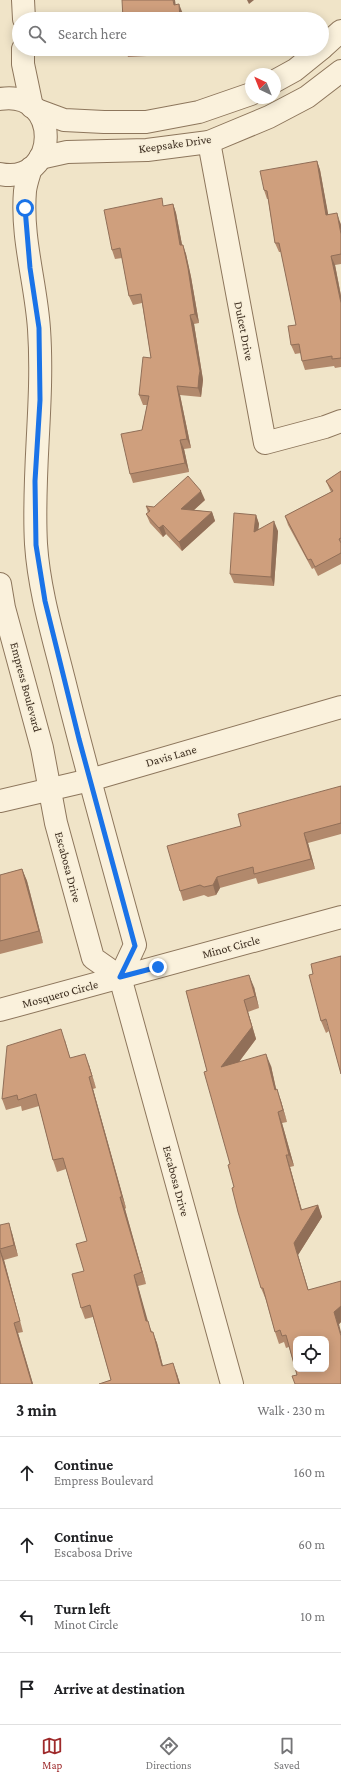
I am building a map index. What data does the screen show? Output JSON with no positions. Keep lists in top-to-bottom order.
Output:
{
  "streets": {
    "street": [
      "Keepsake Drive",
      "Dulcet Drive",
      "Empress Boulevard",
      "Davis Lane",
      "Escabosa Drive",
      "Minot Circle",
      "Mosquero Circle"
    ]
  },
  "crossings": [
    ["Keepsake Drive", "Dulcet Drive"],
    ["Empress Boulevard", "Davis Lane"],
    ["Empress Boulevard", "Escabosa Drive"],
    ["Davis Lane", "Escabosa Drive"],
    ["Escabosa Drive", "Minot Circle"],
    ["Escabosa Drive", "Mosquero Circle"],
    ["Minot Circle", "Mosquero Circle"]
  ],
  "north": "top left",
  "page": {
    "search": "Search here",
    "heading": ["3 min", "Walk · 230 m"],
    "list": [
      ["Continue", "Empress Boulevard", "160 m"],
      ["Continue", "Escabosa Drive", "60 m"],
      ["Turn left", "Minot Circle", "10 m"],
      "Arrive at destination"
    ],
    "nav": ["Map", "Directions", "Saved"]
  }
}
